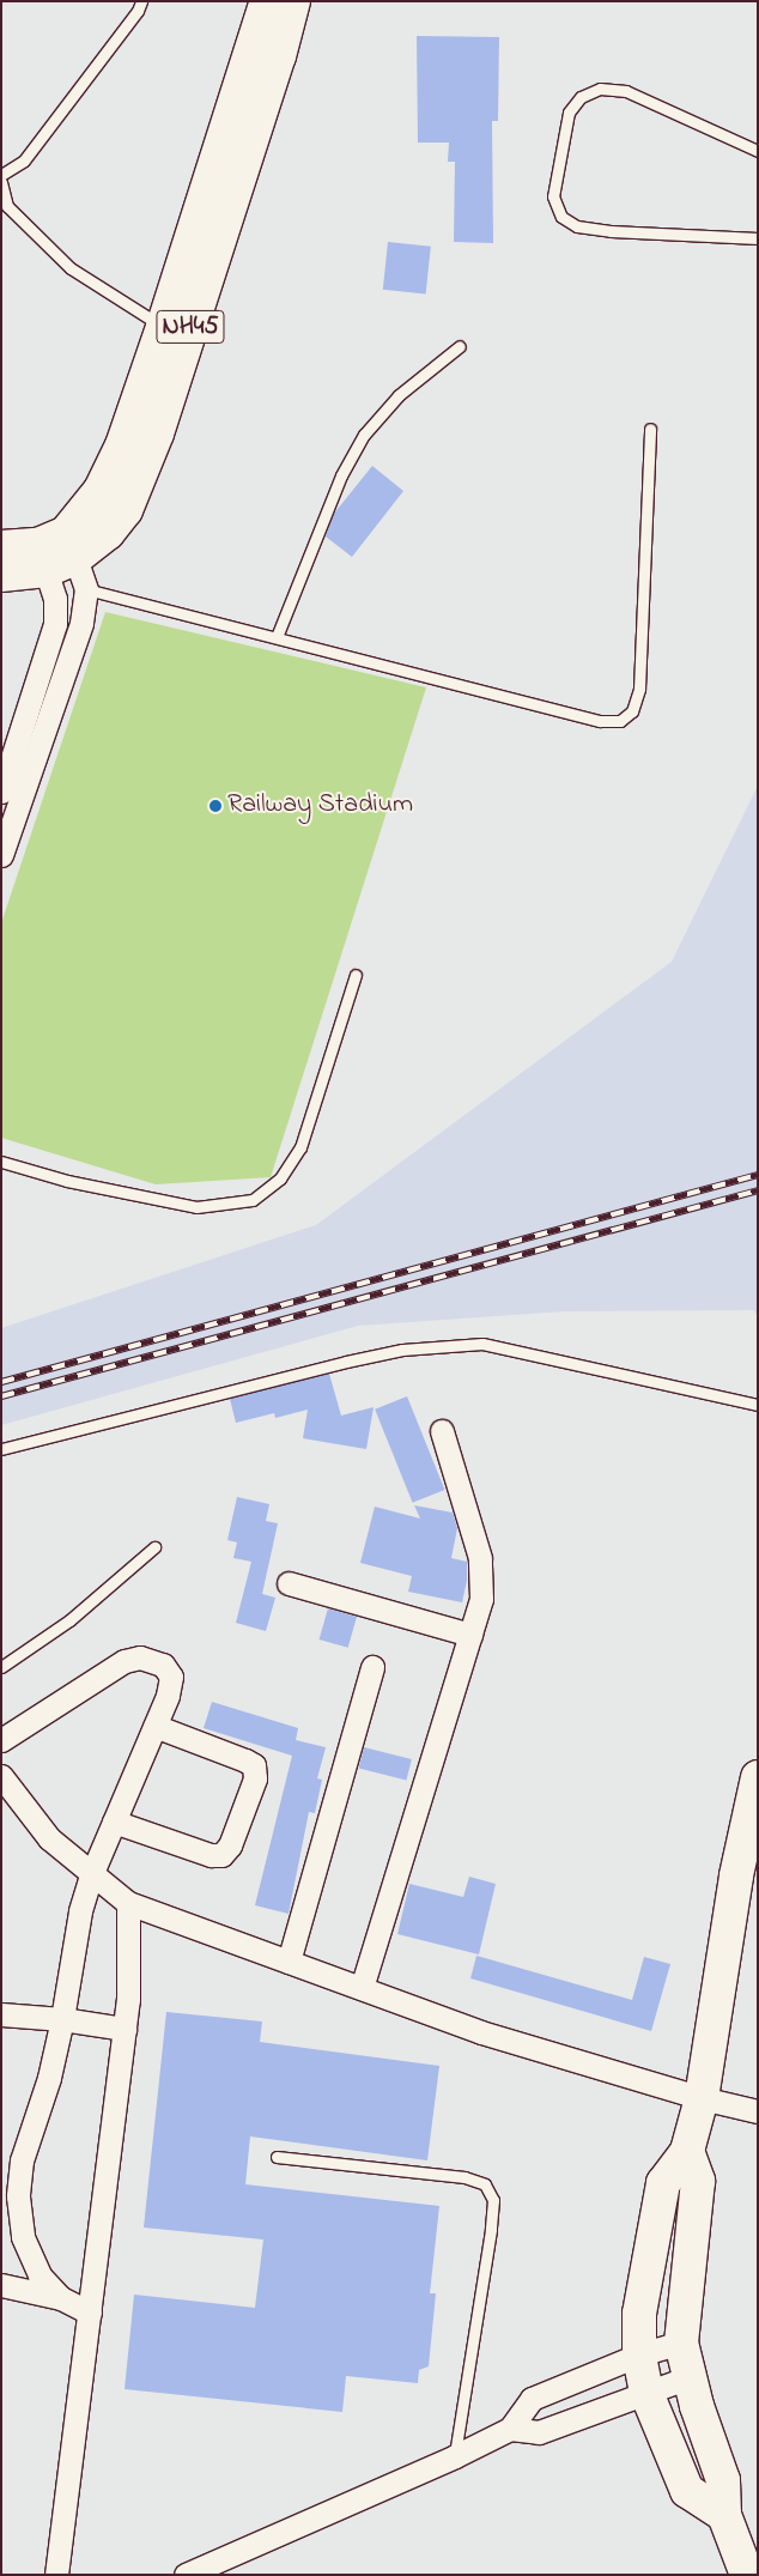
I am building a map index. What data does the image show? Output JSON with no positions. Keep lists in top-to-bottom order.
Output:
{
  "streets": {
    "main road": ["NH45"]
  },
  "places": ["Railway Stadium"]
}
